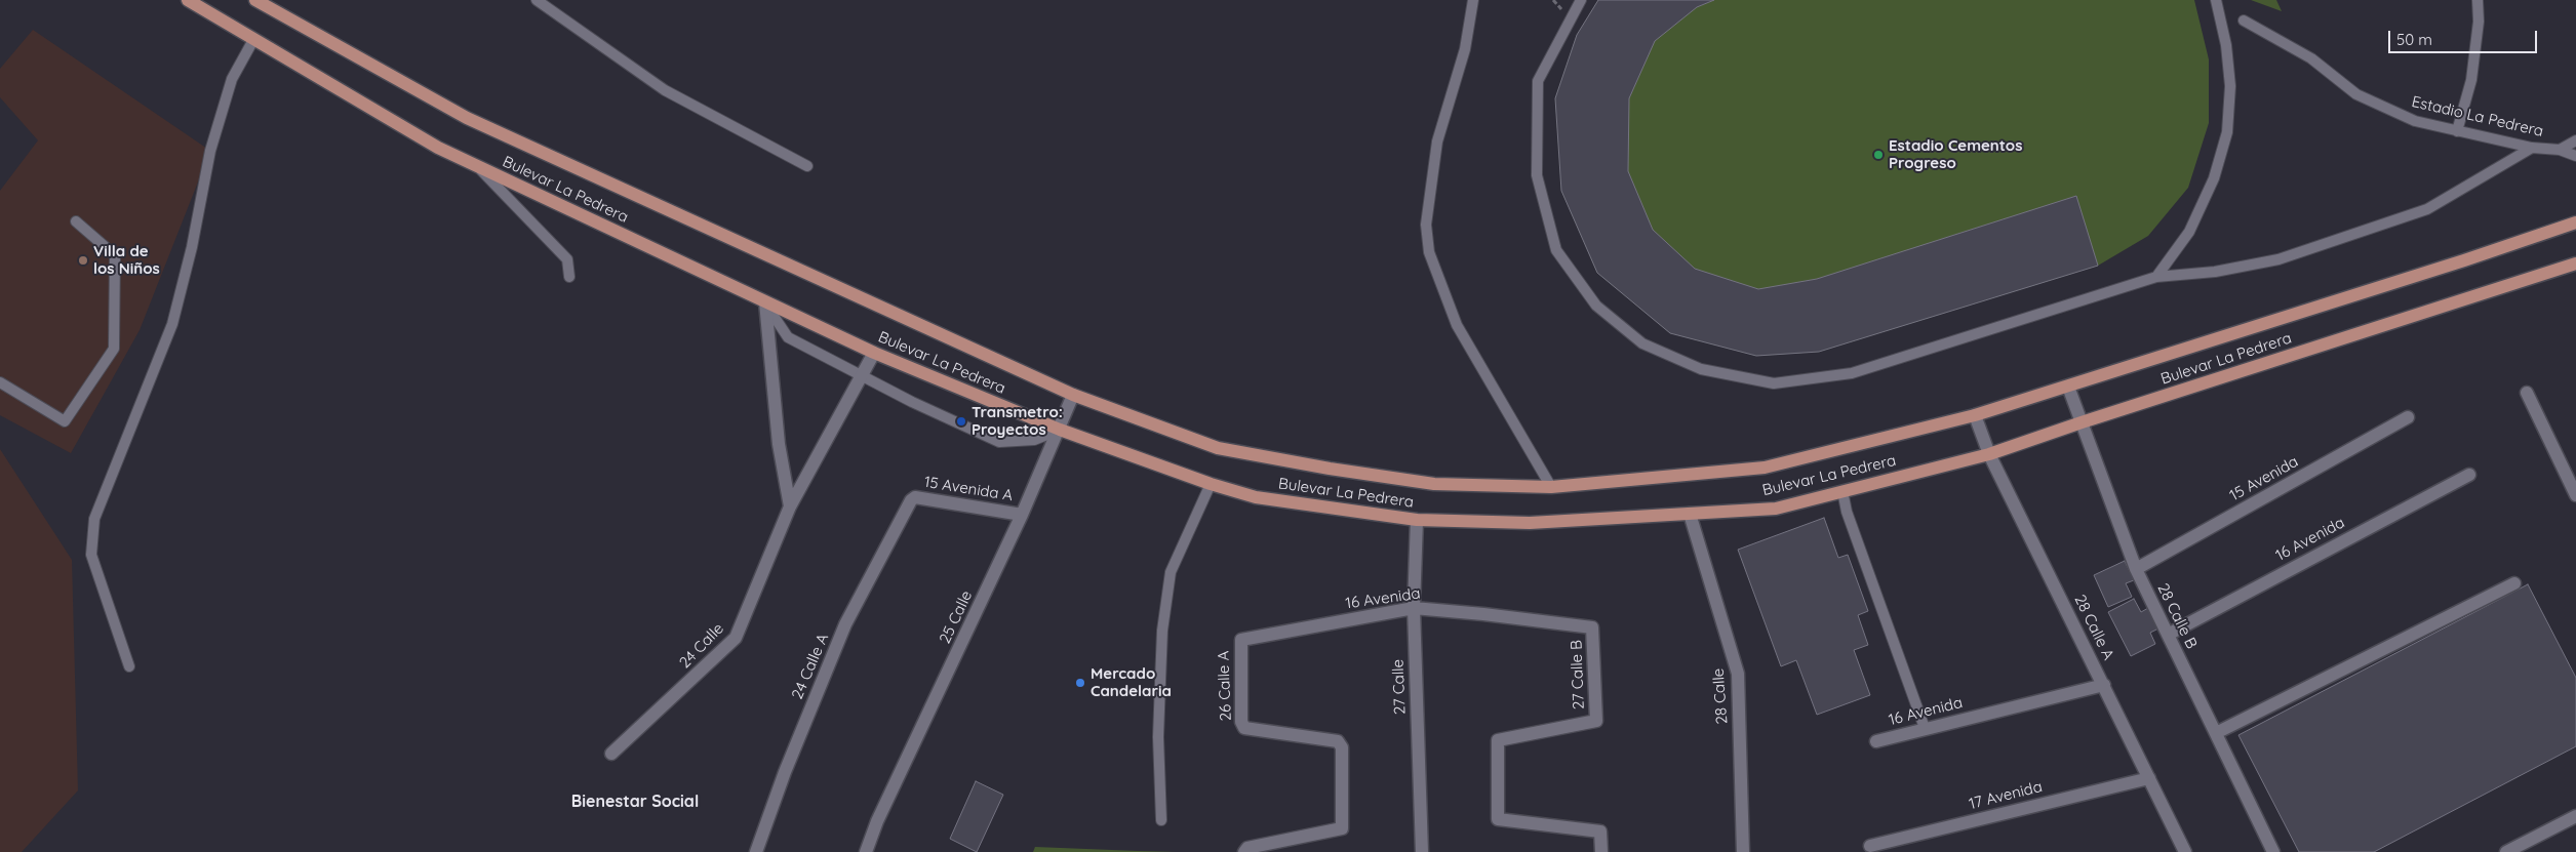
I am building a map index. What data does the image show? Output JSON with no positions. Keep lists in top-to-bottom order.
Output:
{
  "streets": {
    "main road": ["Bulevar La Pedrera"],
    "street": [
      "15 Avenida",
      "15 Avenida A",
      "16 Avenida",
      "28 Calle B",
      "25 Calle",
      "28 Calle A",
      "24 Calle",
      "24 Calle A",
      "27 Calle B",
      "26 Calle A",
      "27 Calle",
      "28 Calle",
      "17 Avenida"
    ],
    "lane": ["Estadio La Pedrera"]
  },
  "crossings": [
    ["Bulevar La Pedrera", "28 Calle B"],
    ["Bulevar La Pedrera", "25 Calle"],
    ["Bulevar La Pedrera", "28 Calle A"],
    ["Bulevar La Pedrera", "24 Calle"],
    ["Bulevar La Pedrera", "27 Calle"],
    ["Bulevar La Pedrera", "28 Calle"],
    ["15 Avenida", "28 Calle B"],
    ["15 Avenida A", "25 Calle"],
    ["15 Avenida A", "24 Calle A"],
    ["16 Avenida", "28 Calle B"],
    ["16 Avenida", "28 Calle A"],
    ["16 Avenida", "27 Calle B"],
    ["16 Avenida", "26 Calle A"],
    ["16 Avenida", "27 Calle"],
    ["28 Calle A", "17 Avenida"]
  ],
  "districts": ["Bienestar Social"],
  "places": [
    "Estadio Cementos Progreso",
    "Villa de los Niños",
    "Transmetro: Proyectos",
    "Mercado Candelaria"
  ],
  "scale_bar": "50 m"
}
